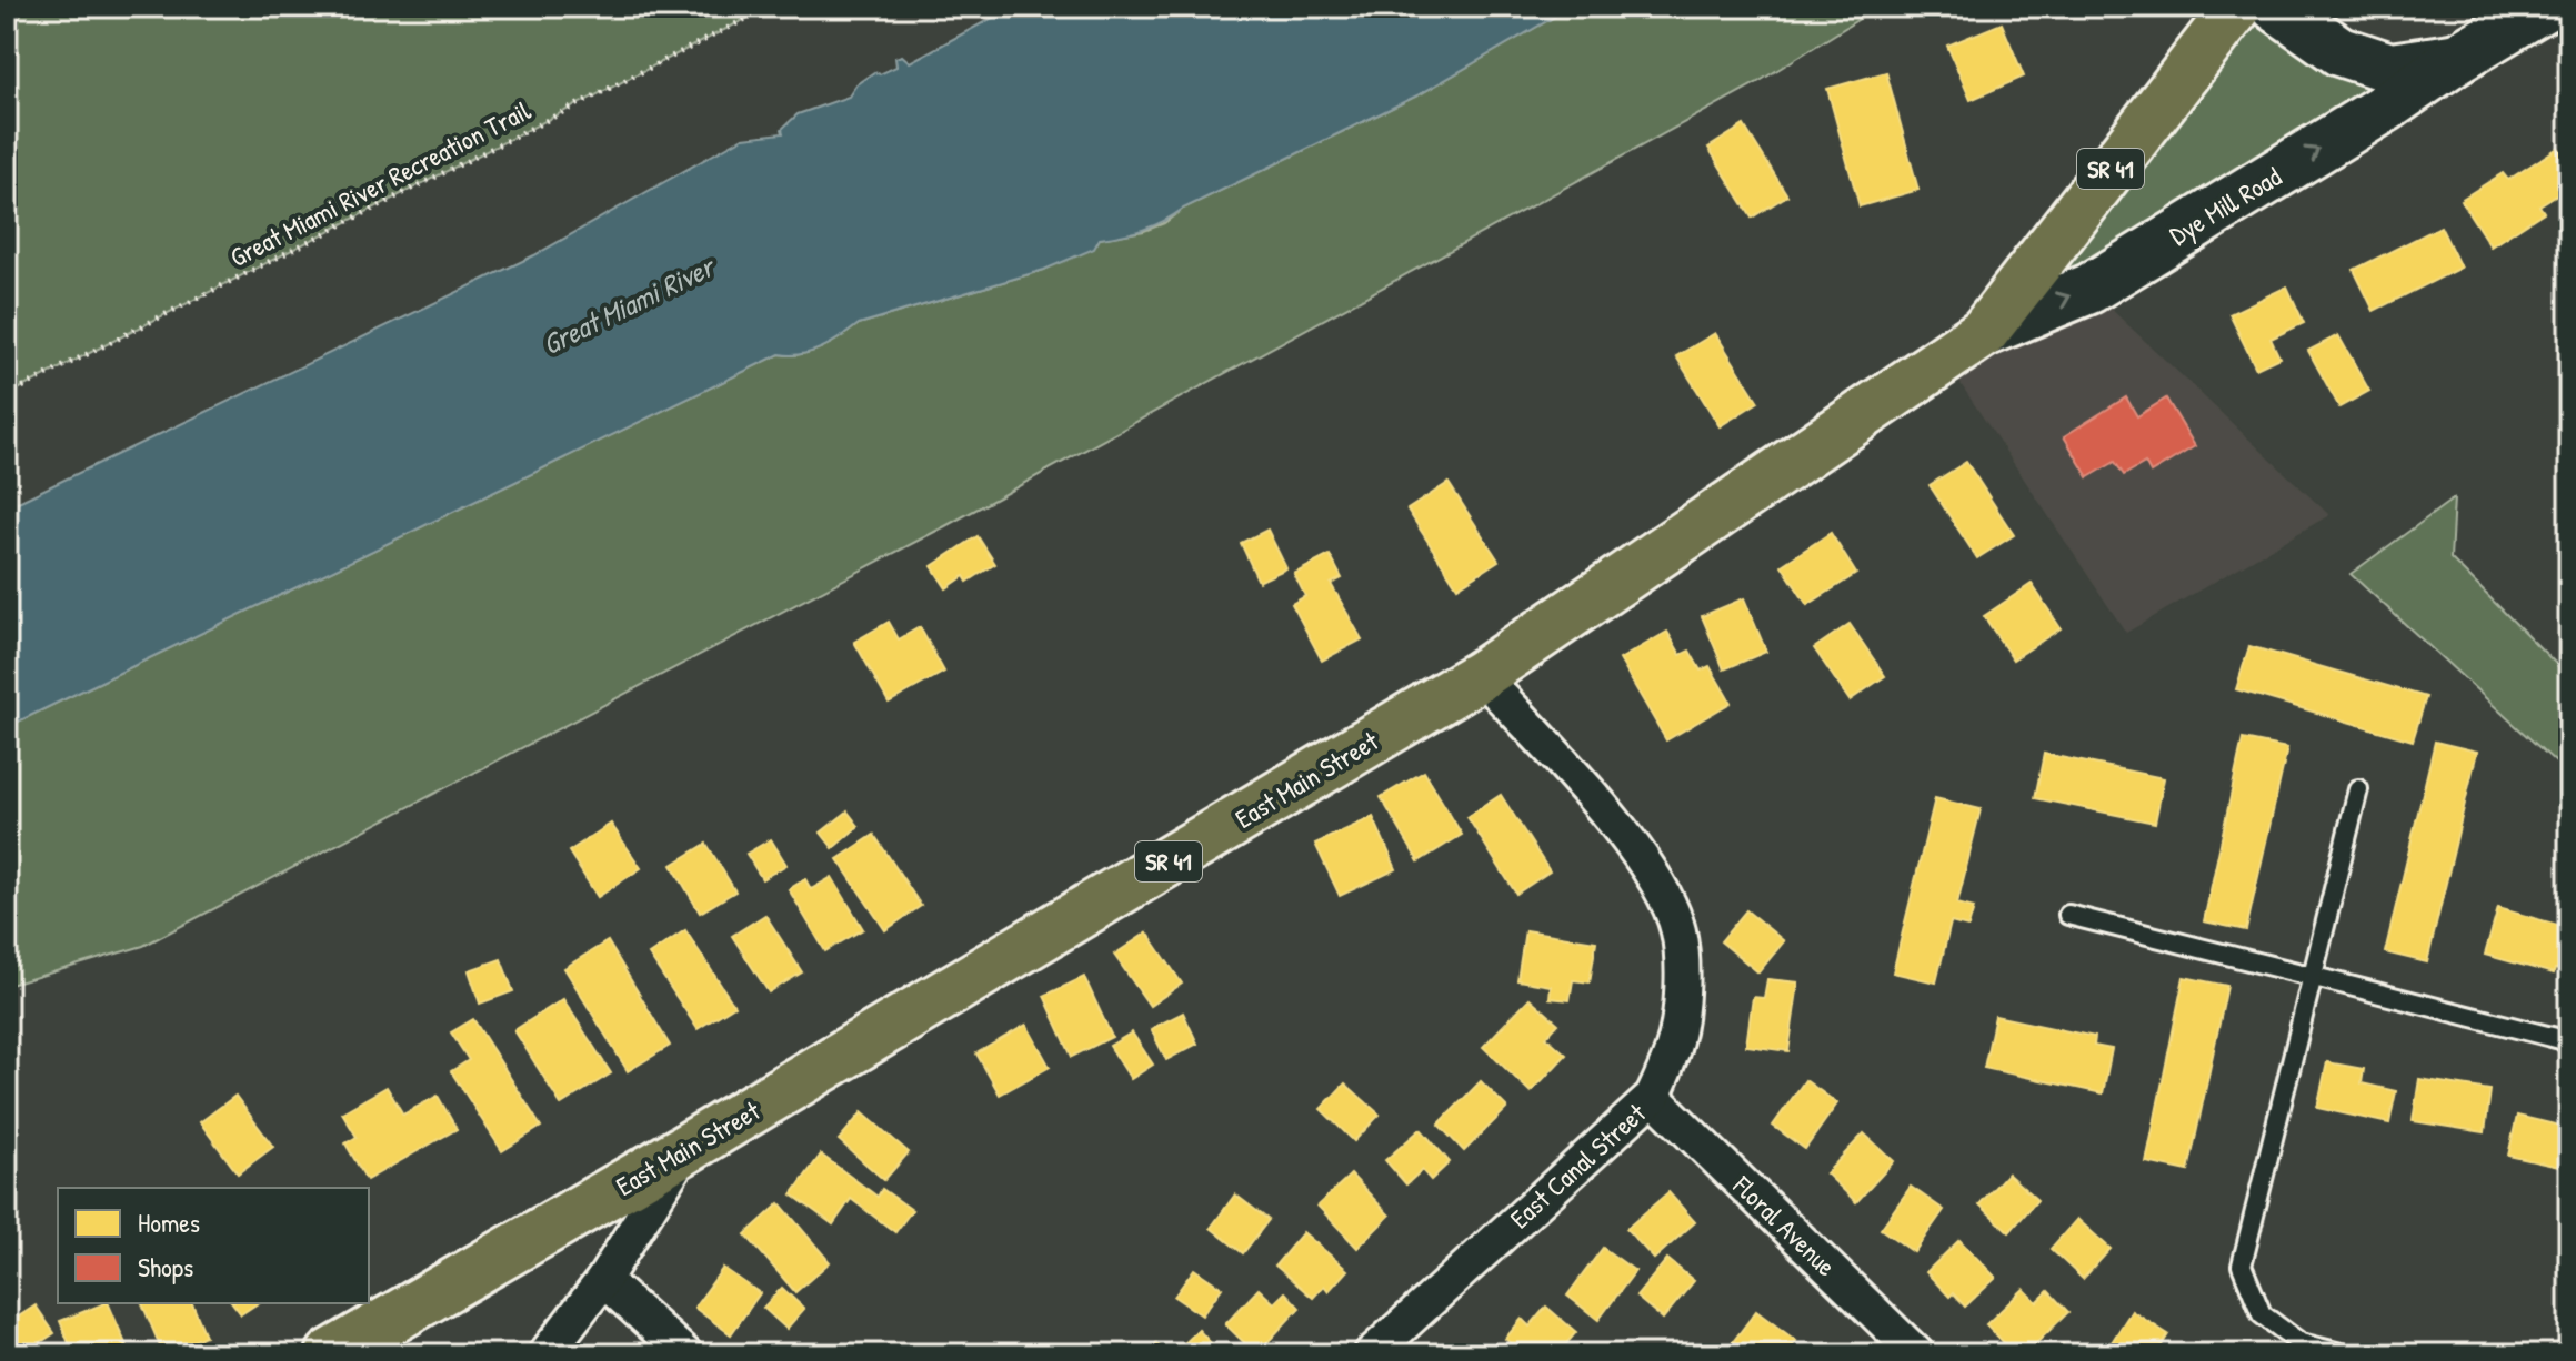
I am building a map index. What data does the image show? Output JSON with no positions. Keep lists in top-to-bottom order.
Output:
{
  "streets": {
    "main road": ["SR 41", "East Main Street"],
    "street": ["Dye Mill Road", "East Canal Street", "Floral Avenue"],
    "path": ["Great Miami River Recreation Trail"]
  },
  "crossings": [
    ["SR 41", "Dye Mill Road"],
    ["SR 41", "East Main Street"],
    ["Dye Mill Road", "East Main Street"],
    ["East Main Street", "East Canal Street"],
    ["East Canal Street", "Floral Avenue"]
  ],
  "one_way": ["Dye Mill Road"],
  "water": ["Great Miami River"],
  "legend": ["Homes", "Shops"]
}
